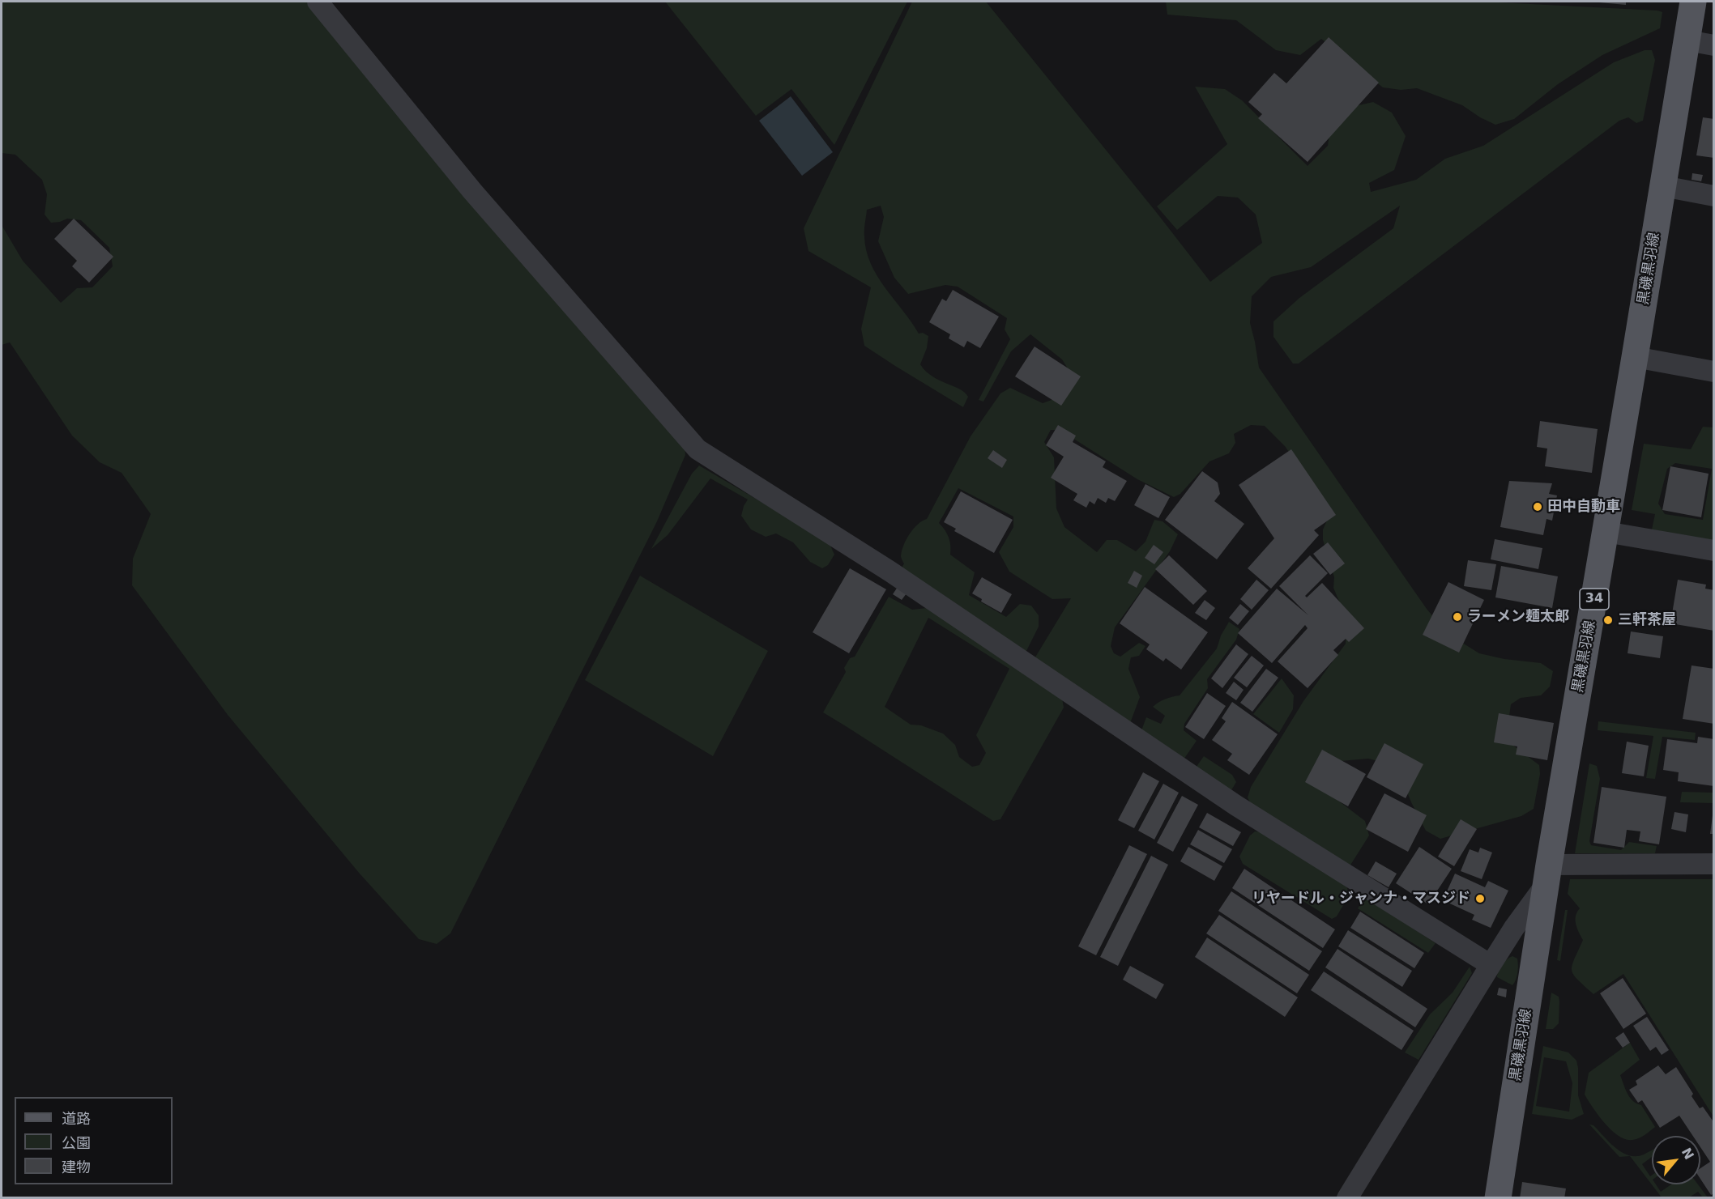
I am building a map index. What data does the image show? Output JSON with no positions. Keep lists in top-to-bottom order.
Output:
{
  "streets": {
    "main road": ["黒磯黒羽線", "34"]
  },
  "places": [
    "田中自動車",
    "ラーメン麺太郎",
    "三軒茶屋",
    "リヤードル・ジャンナ・マスジド"
  ],
  "legend": ["道路", "公園", "建物"],
  "north": "top right"
}
